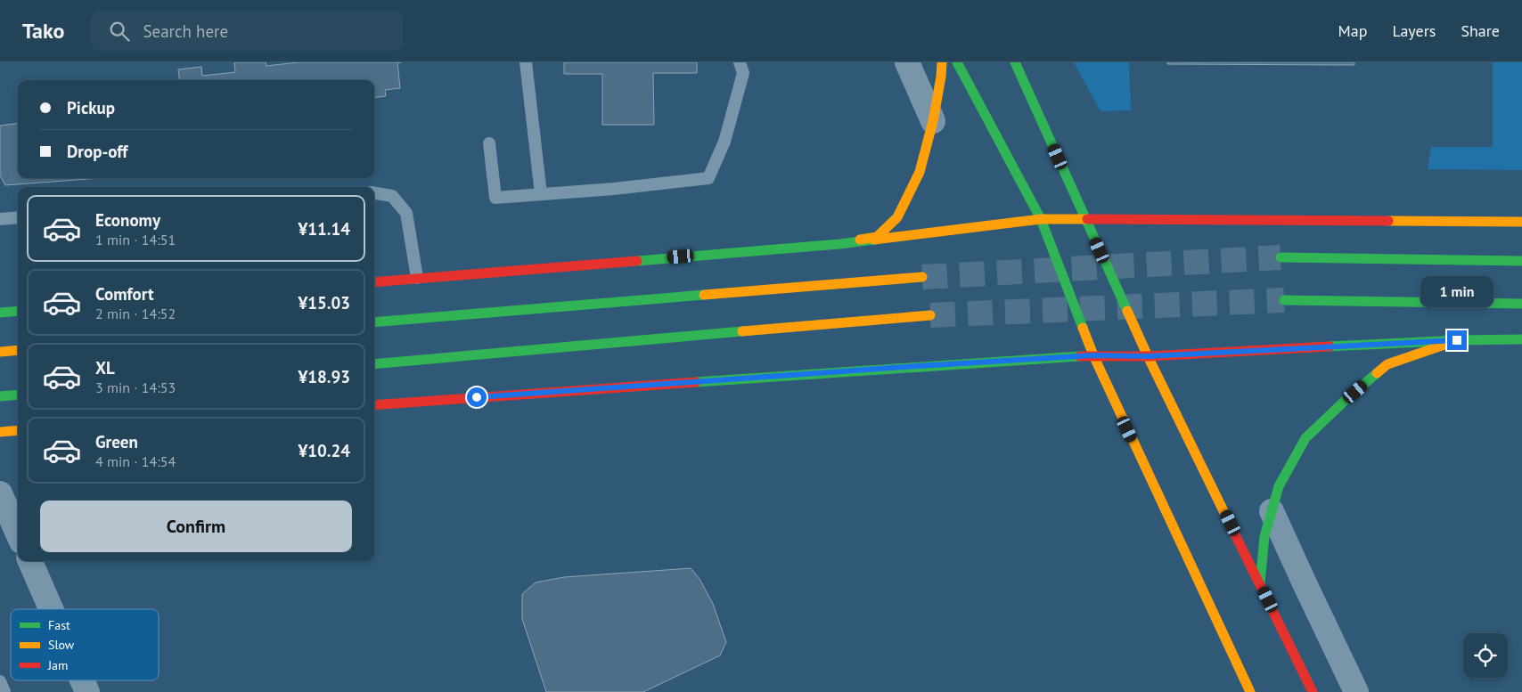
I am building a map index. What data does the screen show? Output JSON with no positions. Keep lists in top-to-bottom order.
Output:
{
  "legend": ["Fast", "Slow", "Jam"],
  "page": {
    "header": "Tako",
    "search": "Search here",
    "nav": ["Map", "Layers", "Share"],
    "banner": ["Pickup", "Drop-off"],
    "list": [
      {
        "name": "Economy",
        "note": "1 min · 14:51",
        "value": "¥11.14"
      },
      {
        "name": "Comfort",
        "note": "2 min · 14:52",
        "value": "¥15.03"
      },
      {
        "name": "XL",
        "note": "3 min · 14:53",
        "value": "¥18.93"
      },
      {
        "name": "Green",
        "note": "4 min · 14:54",
        "value": "¥10.24"
      }
    ],
    "bubble": "1 min",
    "buttons": "Confirm"
  }
}
